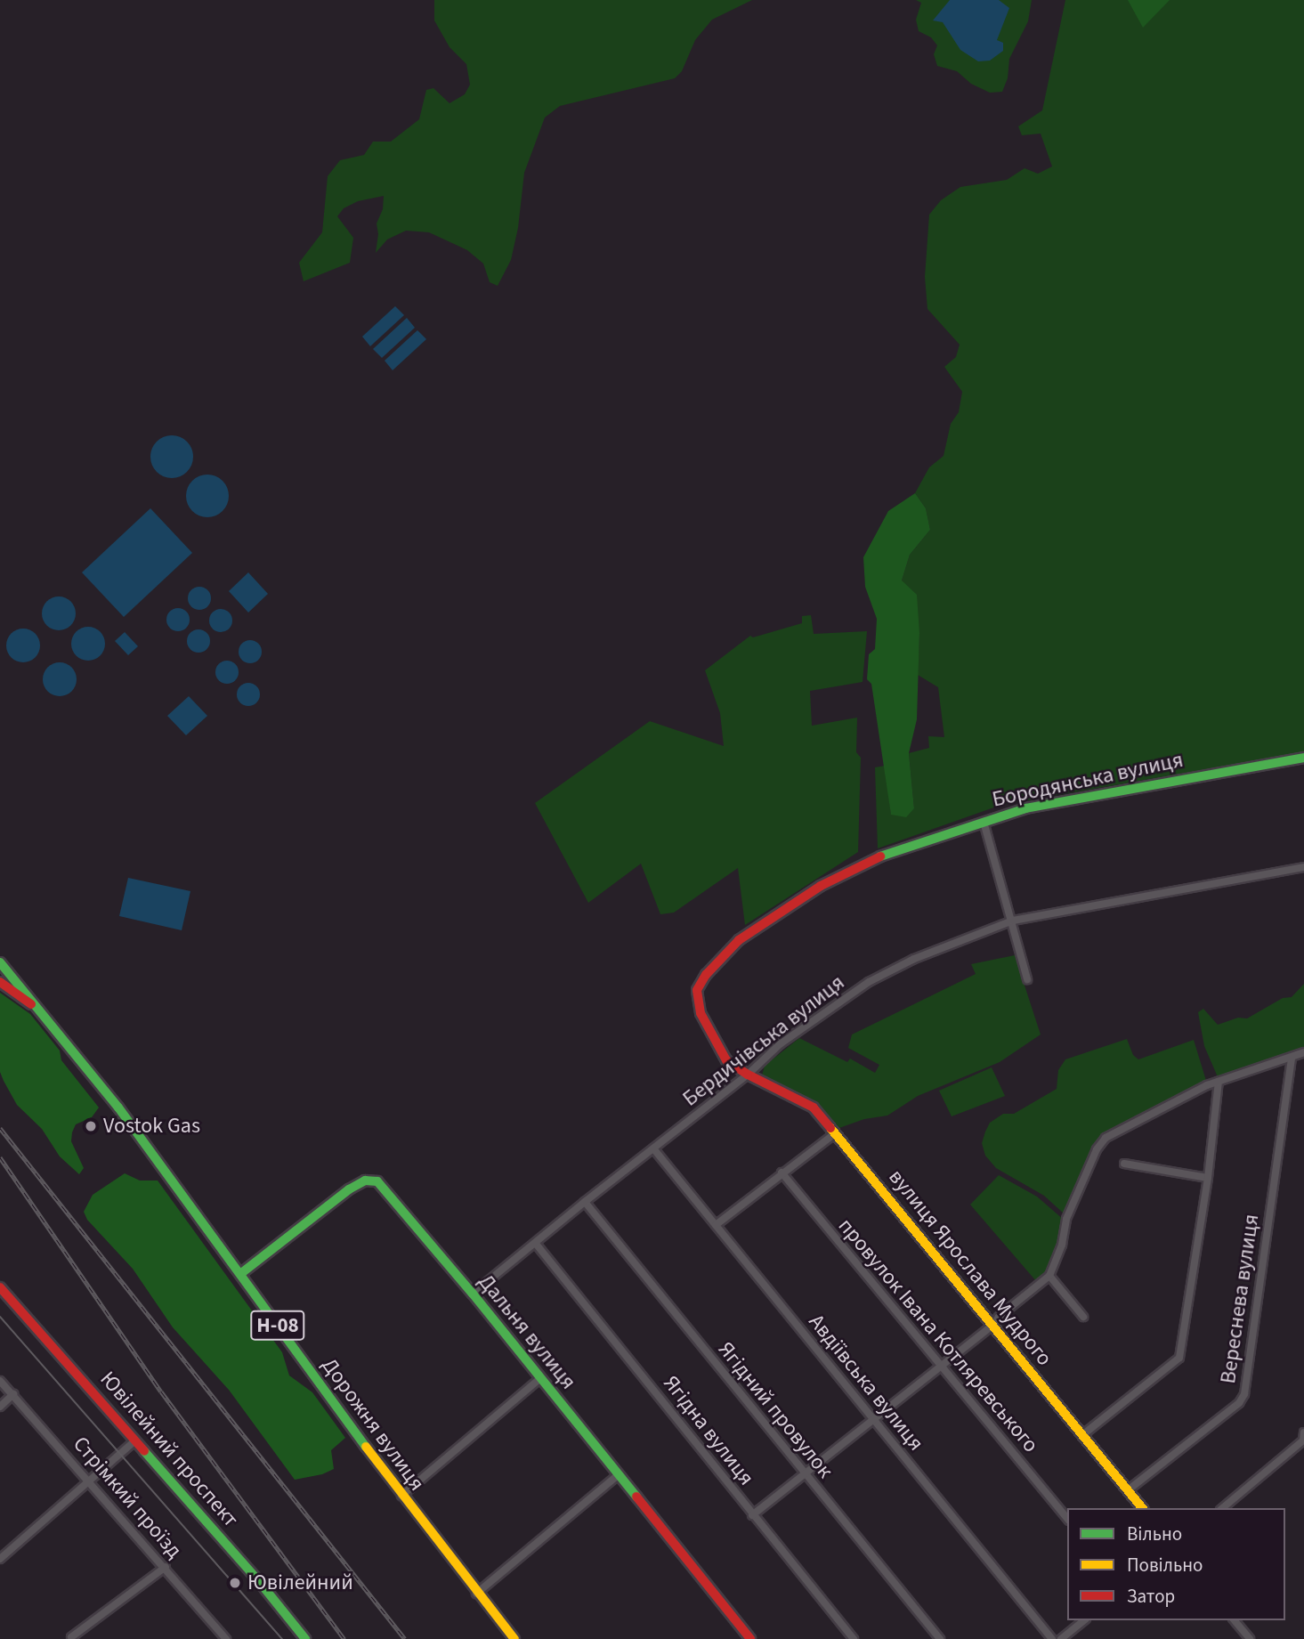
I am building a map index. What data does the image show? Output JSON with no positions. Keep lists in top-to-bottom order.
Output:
{
  "streets": {
    "street": [
      "Бородянська вулиця",
      "Бердичівська вулиця",
      "вулиця Ярослава Мудрого",
      "Вереснева вулиця",
      "Н-08",
      "Дальня вулиця",
      "провулок Івана Котляревського",
      "Авдіївська вулиця",
      "Ягідний провулок",
      "Дорожня вулиця",
      "Ягідна вулиця",
      "Ювілейний проспект",
      "Стрімкий проїзд"
    ]
  },
  "crossings": [
    ["Бородянська вулиця", "Бердичівська вулиця"],
    ["Бородянська вулиця", "вулиця Ярослава Мудрого"],
    ["Бердичівська вулиця", "вулиця Ярослава Мудрого"],
    ["Бердичівська вулиця", "Дальня вулиця"],
    ["Бердичівська вулиця", "Авдіївська вулиця"],
    ["Бердичівська вулиця", "Ягідний провулок"],
    ["Бердичівська вулиця", "Ягідна вулиця"],
    ["вулиця Ярослава Мудрого", "Вереснева вулиця"],
    ["Дальня вулиця", "Дорожня вулиця"]
  ],
  "places": ["Vostok Gas", "Ювілейний"],
  "legend": ["Вільно", "Повільно", "Затор"]
}
